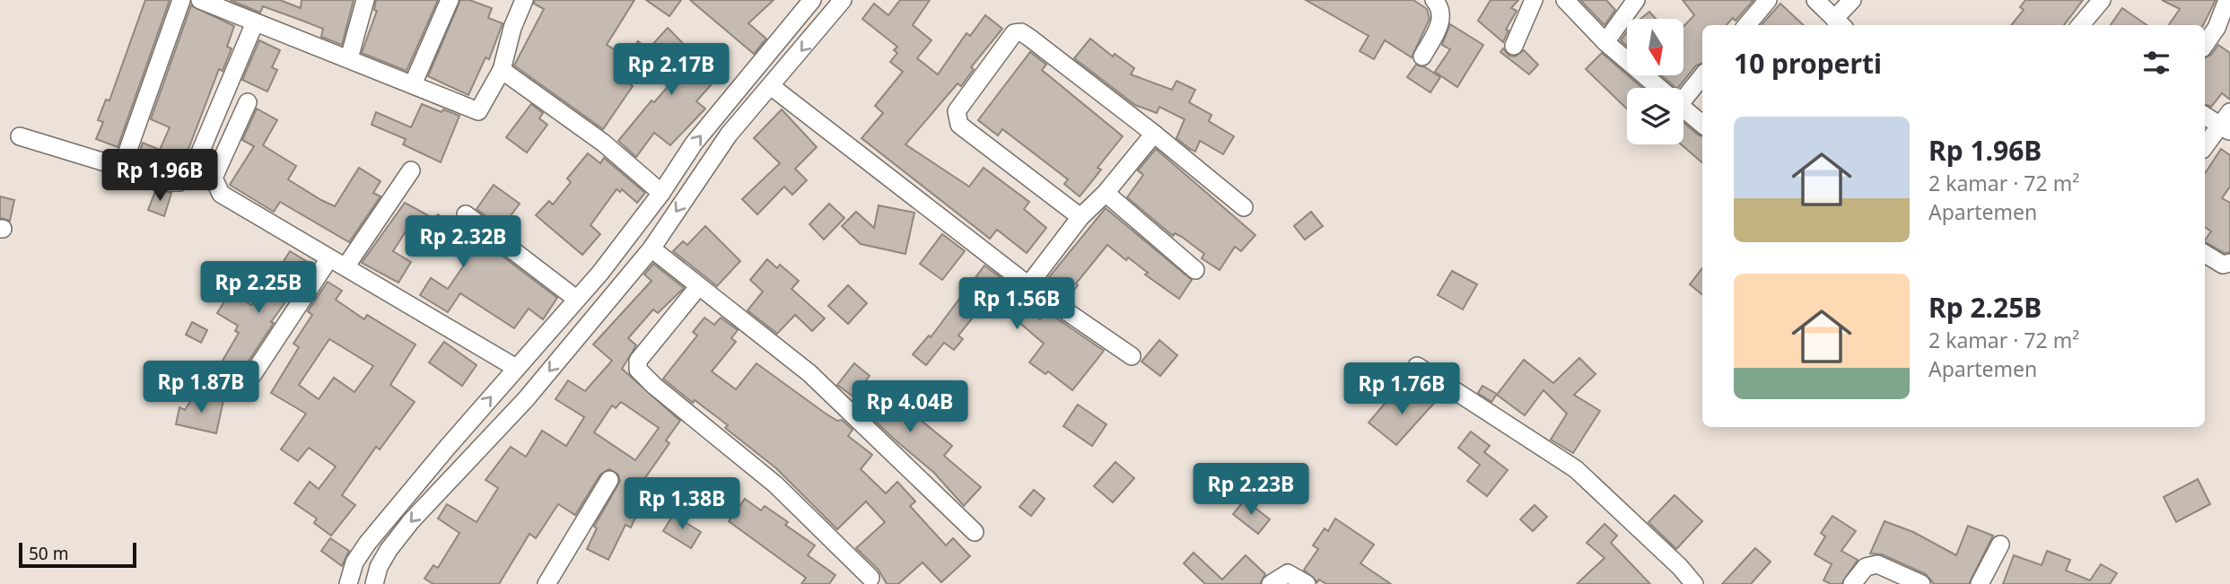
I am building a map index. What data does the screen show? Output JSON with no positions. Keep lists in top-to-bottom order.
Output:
{
  "scale_bar": "50 m",
  "north": "bottom",
  "page": {
    "heading": "10 properti",
    "price": [
      "Rp 2.17B",
      "Rp 1.96B",
      "Rp 2.32B",
      "Rp 2.25B",
      "Rp 1.56B",
      "Rp 1.87B",
      "Rp 1.76B",
      "Rp 4.04B",
      "Rp 2.23B",
      "Rp 1.38B"
    ],
    "list": [
      {
        "name": "Rp 1.96B",
        "note": "2 kamar · 72 m² · Apartemen"
      },
      {
        "name": "Rp 2.25B",
        "note": "2 kamar · 72 m² · Apartemen"
      }
    ],
    "scale": "50 m"
  }
}
